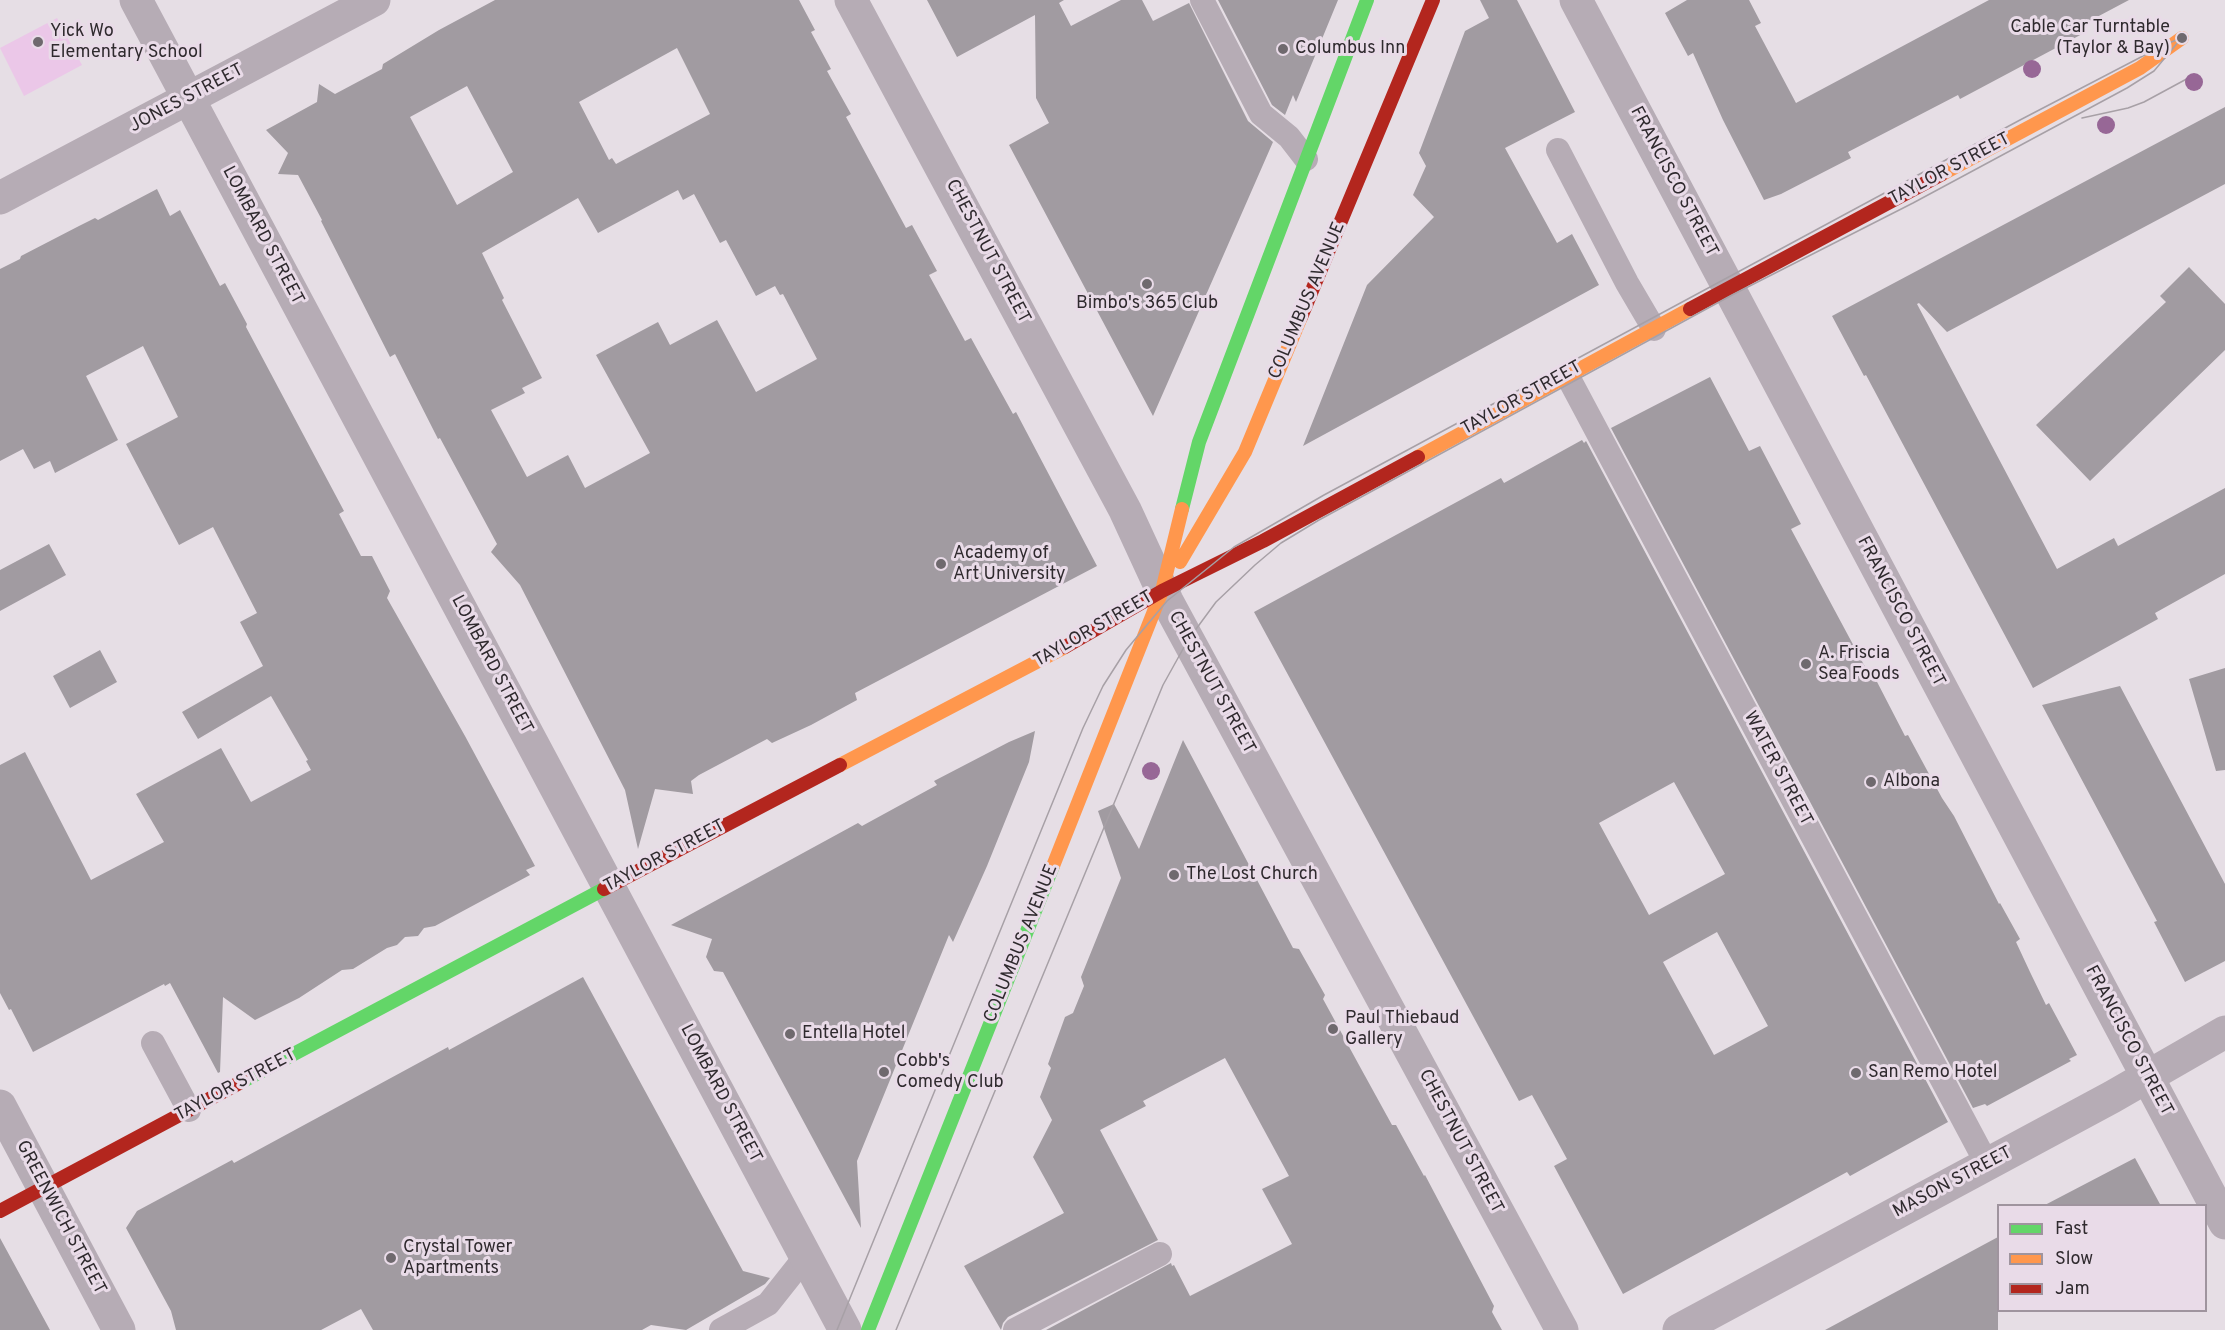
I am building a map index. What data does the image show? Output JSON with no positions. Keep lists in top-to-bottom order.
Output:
{
  "streets": {
    "street": [
      "JONES STREET",
      "TAYLOR STREET",
      "FRANCISCO STREET",
      "LOMBARD STREET",
      "CHESTNUT STREET",
      "COLUMBUS AVENUE",
      "MASON STREET",
      "GREENWICH STREET"
    ],
    "lane": ["WATER STREET"]
  },
  "crossings": [
    ["JONES STREET", "LOMBARD STREET"],
    ["TAYLOR STREET", "FRANCISCO STREET"],
    ["TAYLOR STREET", "LOMBARD STREET"],
    ["TAYLOR STREET", "CHESTNUT STREET"],
    ["TAYLOR STREET", "COLUMBUS AVENUE"],
    ["TAYLOR STREET", "WATER STREET"],
    ["TAYLOR STREET", "GREENWICH STREET"],
    ["FRANCISCO STREET", "MASON STREET"],
    ["CHESTNUT STREET", "COLUMBUS AVENUE"],
    ["WATER STREET", "MASON STREET"]
  ],
  "places": [
    "Cable Car Turntable (Taylor & Bay)",
    "Yick Wo Elementary School",
    "Columbus Inn",
    "Bimbo's 365 Club",
    "Academy of Art University",
    "A. Friscia Sea Foods",
    "Albona",
    "The Lost Church",
    "Paul Thiebaud Gallery",
    "Entella Hotel",
    "Cobb's Comedy Club",
    "San Remo Hotel",
    "Crystal Tower Apartments"
  ],
  "legend": ["Fast", "Slow", "Jam"]
}
